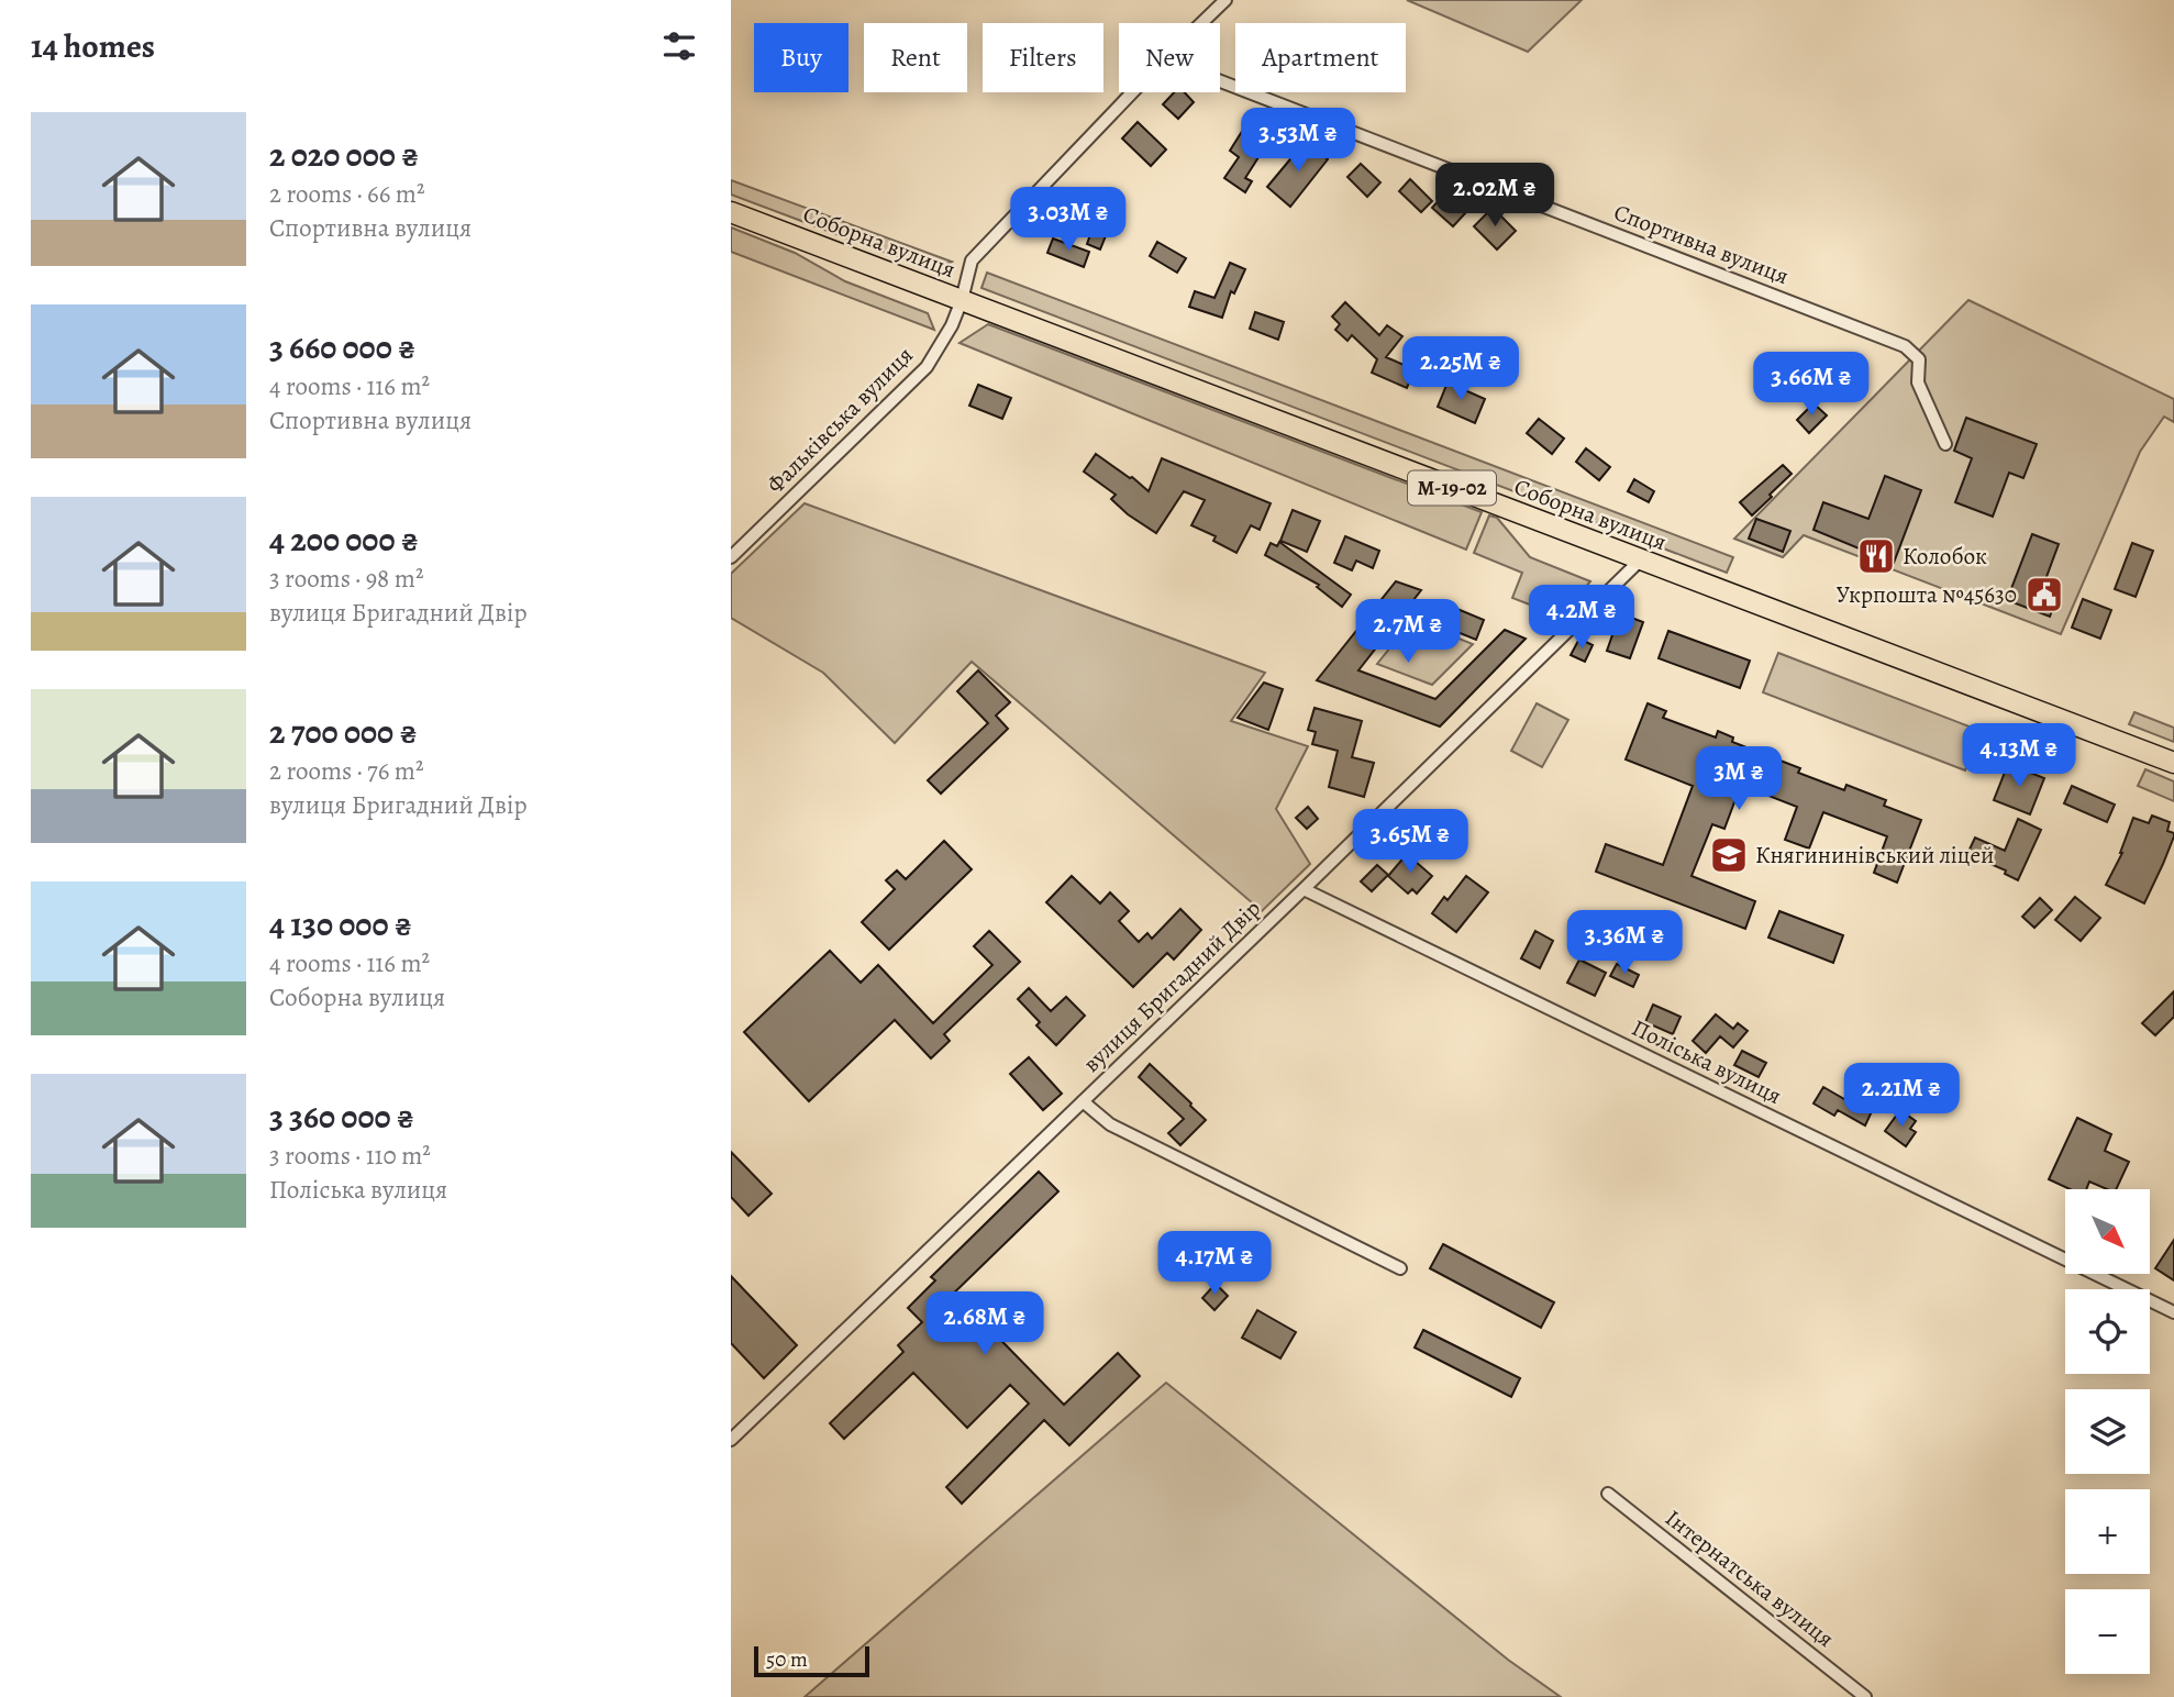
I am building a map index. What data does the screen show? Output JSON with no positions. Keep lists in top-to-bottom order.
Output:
{
  "streets": {
    "main road": ["Соборна вулиця", "М-19-02"],
    "street": [
      "Спортивна вулиця",
      "Фальківська вулиця",
      "вулиця Бригадний Двір",
      "Поліська вулиця",
      "Інтернатська вулиця"
    ]
  },
  "crossings": [
    ["Соборна вулиця", "Фальківська вулиця"],
    ["Соборна вулиця", "вулиця Бригадний Двір"],
    ["вулиця Бригадний Двір", "Поліська вулиця"]
  ],
  "places": {
    "restaurant": ["Колобок"],
    "public building": ["Укрпошта №45630"],
    "school or university": ["Княгининівський ліцей"]
  },
  "scale_bar": "50 m",
  "north": "bottom right",
  "page": {
    "heading": "14 homes",
    "chip": [
      "Buy",
      "Rent",
      "Filters",
      "New",
      "Apartment"
    ],
    "list": [
      {
        "name": "2 020 000 ₴",
        "note": "2 rooms · 66 m² · Спортивна вулиця"
      },
      {
        "name": "3 660 000 ₴",
        "note": "4 rooms · 116 m² · Спортивна вулиця"
      },
      {
        "name": "4 200 000 ₴",
        "note": "3 rooms · 98 m² · вулиця Бригадний Двір"
      },
      {
        "name": "2 700 000 ₴",
        "note": "2 rooms · 76 m² · вулиця Бригадний Двір"
      },
      {
        "name": "4 130 000 ₴",
        "note": "4 rooms · 116 m² · Соборна вулиця"
      },
      {
        "name": "3 360 000 ₴",
        "note": "3 rooms · 110 m² · Поліська вулиця"
      }
    ],
    "price": [
      "3.53M ₴",
      "2.02M ₴",
      "3.03M ₴",
      "2.25M ₴",
      "3.66M ₴",
      "4.2M ₴",
      "2.7M ₴",
      "4.13M ₴",
      "3M ₴",
      "3.65M ₴",
      "3.36M ₴",
      "2.21M ₴",
      "4.17M ₴",
      "2.68M ₴"
    ],
    "map_buttons": ["+", "−"],
    "scale": "50 m"
  }
}
